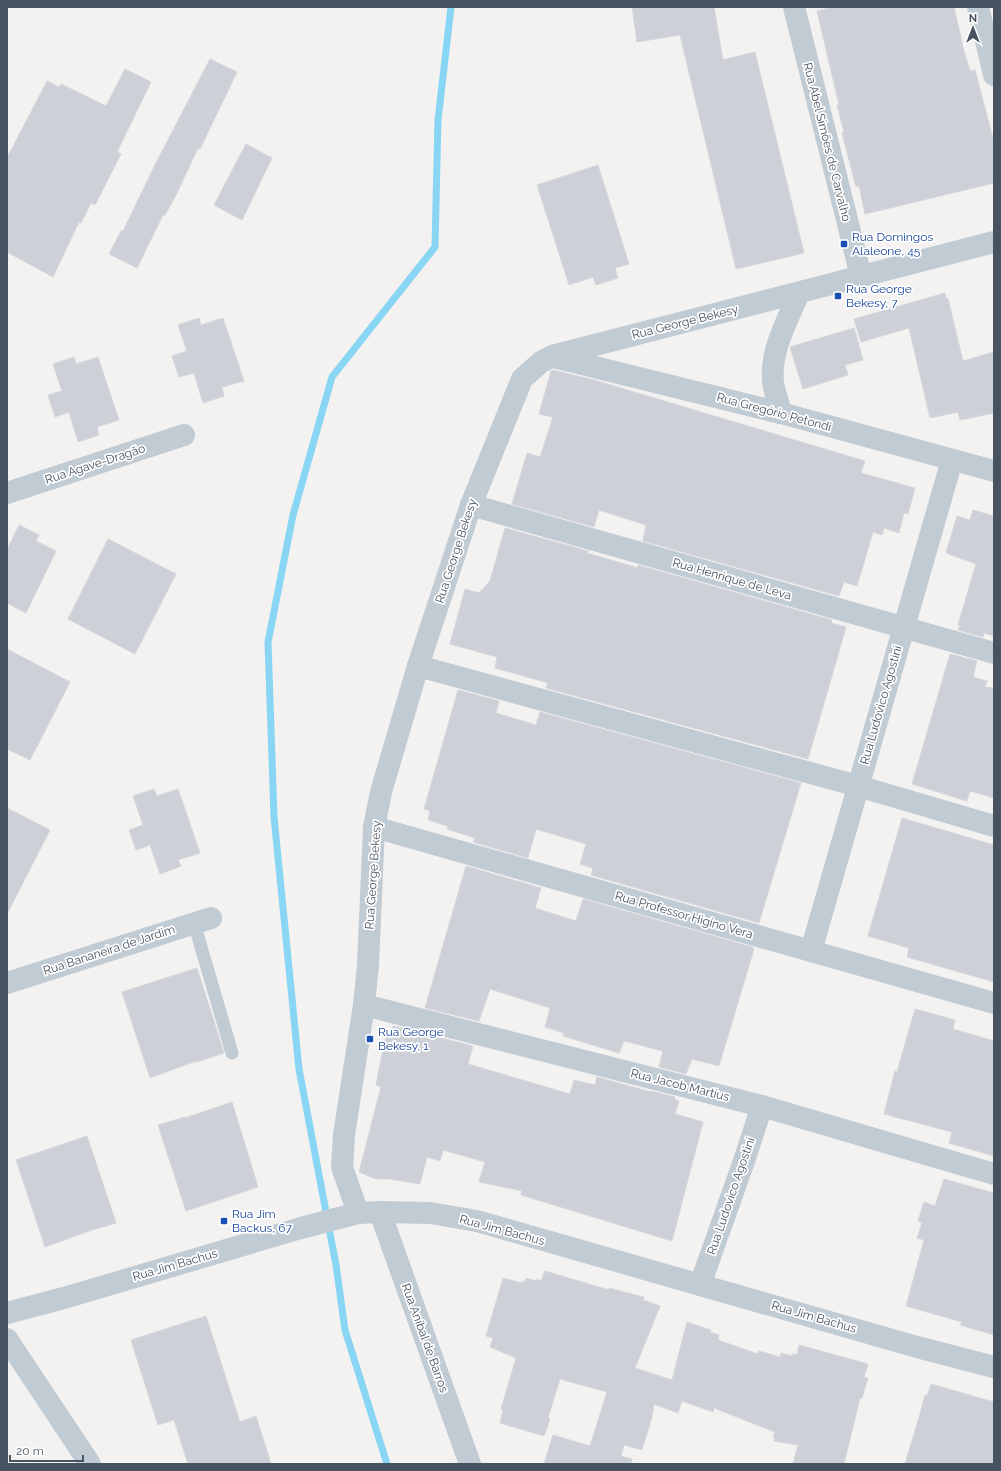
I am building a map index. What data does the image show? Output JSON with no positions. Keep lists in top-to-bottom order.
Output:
{
  "streets": {
    "street": [
      "Rua Abel Simões de Carvalho",
      "Rua George Bekesy",
      "Rua Gregório Petondi",
      "Rua Agave-Dragão",
      "Rua Henrique de Leva",
      "Rua Ludovico Agostini",
      "Rua Professor Higino Vera",
      "Rua Bananeira de Jardim",
      "Rua Jacob Martius",
      "Rua Jim Bachus",
      "Rua Aníbal de Barros"
    ]
  },
  "crossings": [
    ["Rua Abel Simões de Carvalho", "Rua George Bekesy"],
    ["Rua George Bekesy", "Rua Gregório Petondi"],
    ["Rua George Bekesy", "Rua Henrique de Leva"],
    ["Rua George Bekesy", "Rua Professor Higino Vera"],
    ["Rua George Bekesy", "Rua Jacob Martius"],
    ["Rua George Bekesy", "Rua Jim Bachus"],
    ["Rua Gregório Petondi", "Rua Ludovico Agostini"],
    ["Rua Henrique de Leva", "Rua Ludovico Agostini"],
    ["Rua Ludovico Agostini", "Rua Professor Higino Vera"],
    ["Rua Ludovico Agostini", "Rua Jacob Martius"],
    ["Rua Ludovico Agostini", "Rua Jim Bachus"],
    ["Rua Jim Bachus", "Rua Aníbal de Barros"]
  ],
  "places": {
    "transit": [
      "Rua Domingos Alaleone, 45",
      "Rua George Bekesy, 7",
      "Rua George Bekesy, 1",
      "Rua Jim Backus, 67"
    ]
  },
  "scale_bar": "20 m",
  "north": "top"
}
